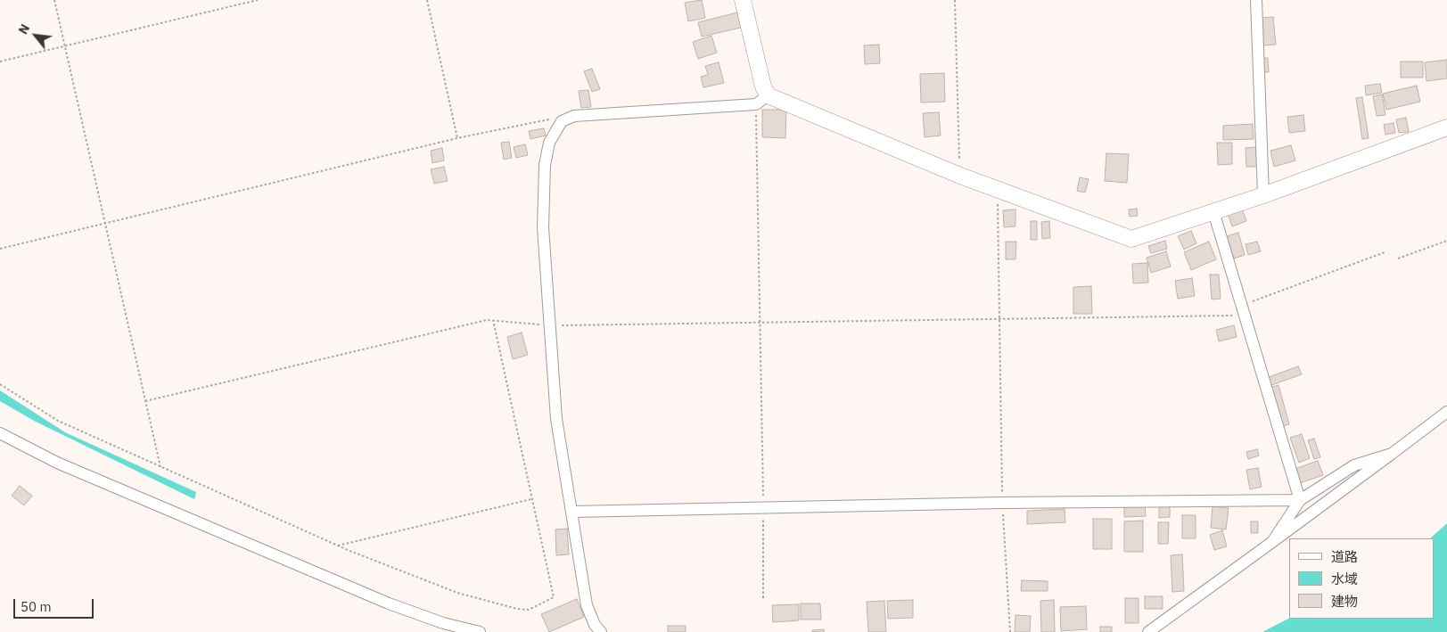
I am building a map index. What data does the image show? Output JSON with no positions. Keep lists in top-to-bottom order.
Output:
{
  "legend": ["道路", "水域", "建物"],
  "scale_bar": "50 m",
  "north": "top left"
}
